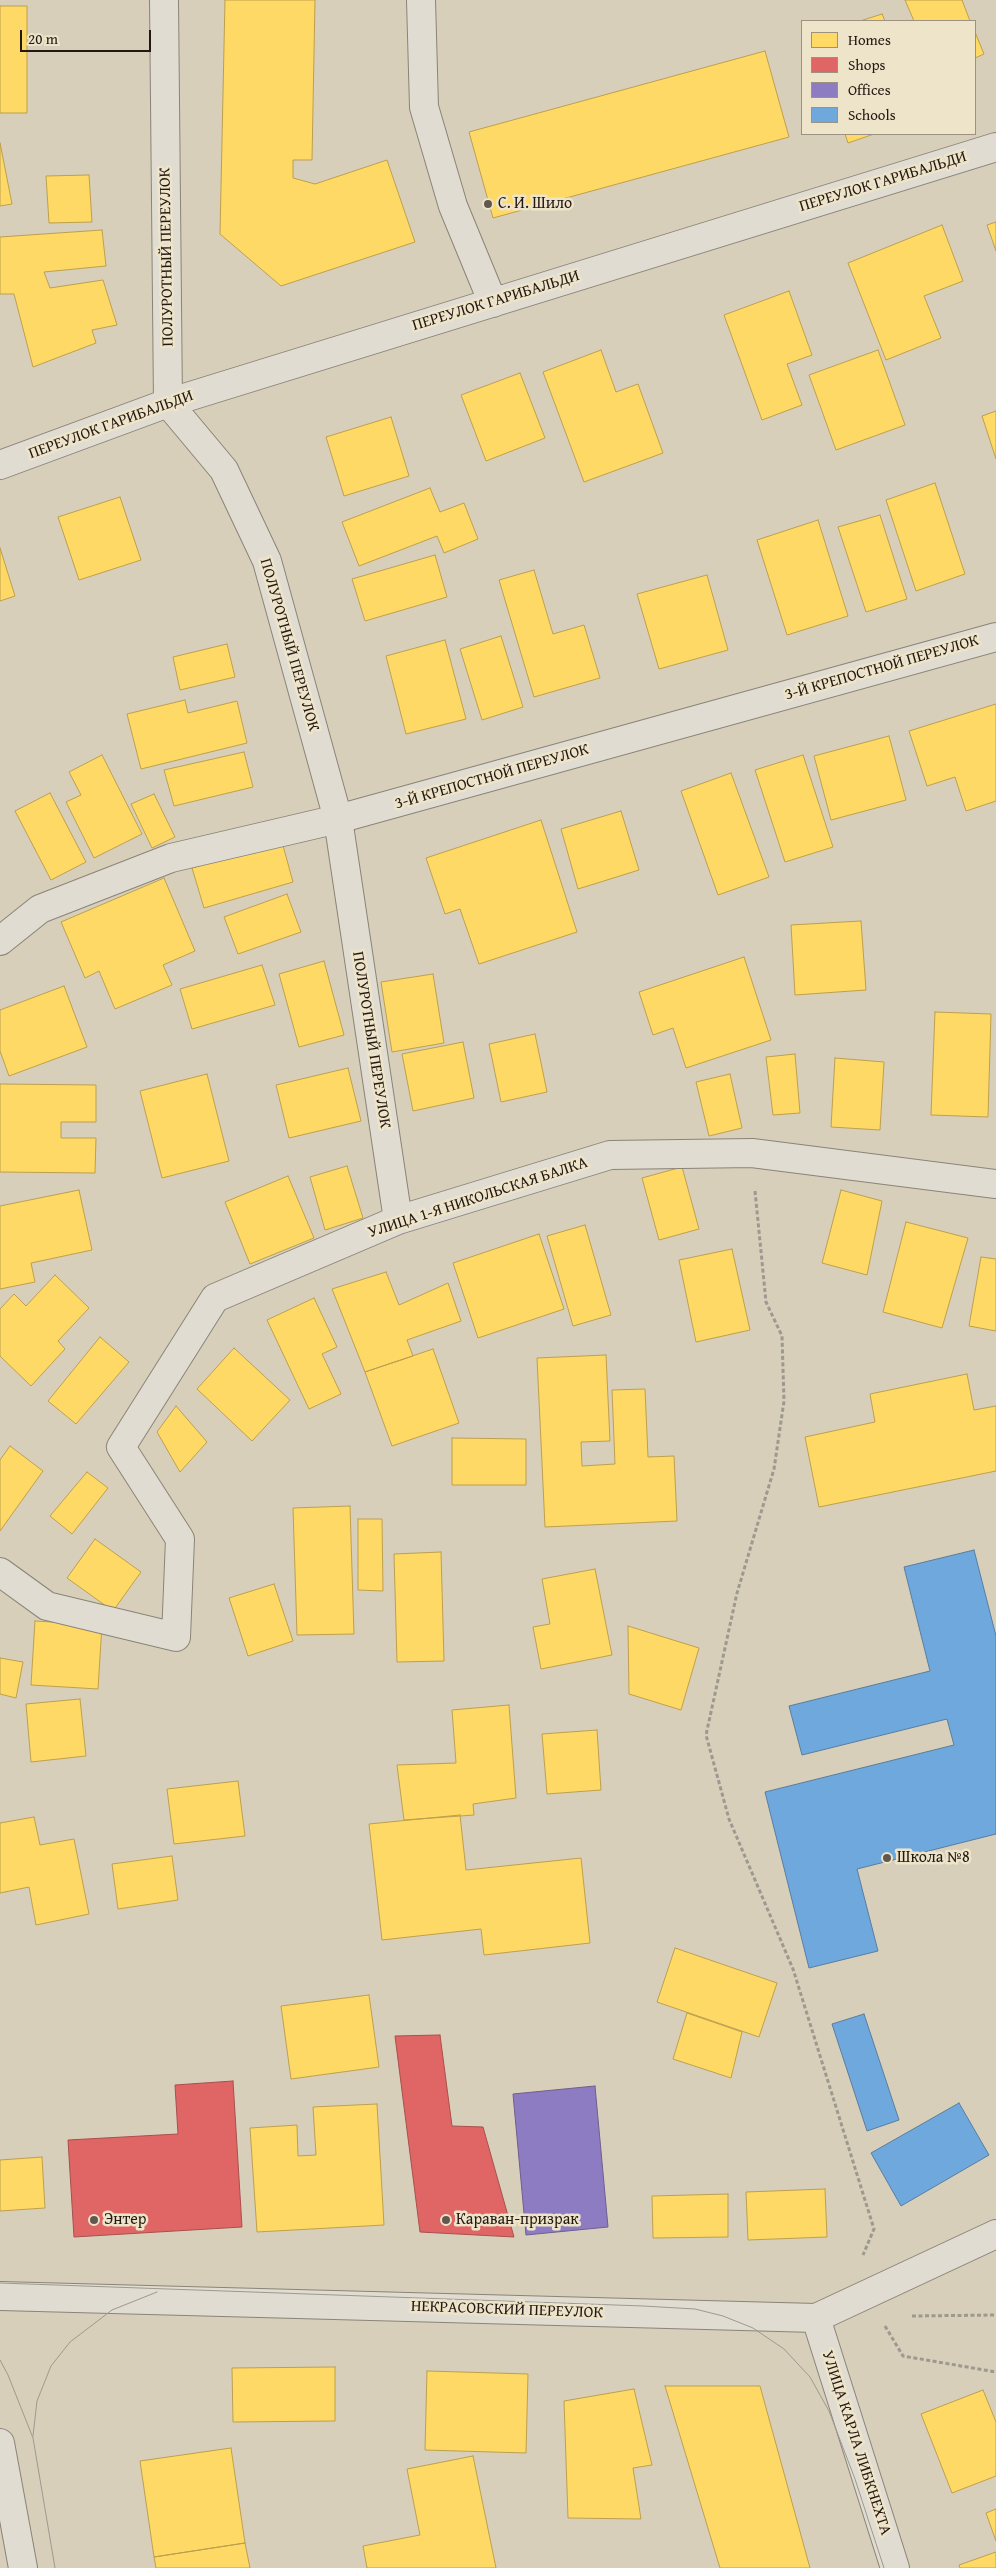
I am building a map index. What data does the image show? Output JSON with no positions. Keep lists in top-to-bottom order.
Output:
{
  "streets": {
    "street": [
      "ПЕРЕУЛОК ГАРИБАЛЬДИ",
      "ПОЛУРОТНЫЙ ПЕРЕУЛОК",
      "3-Й КРЕПОСТНОЙ ПЕРЕУЛОК",
      "УЛИЦА 1-Я НИКОЛЬСКАЯ БАЛКА",
      "НЕКРАСОВСКИЙ ПЕРЕУЛОК",
      "УЛИЦА КАРЛА ЛИБКНЕХТА"
    ]
  },
  "crossings": [
    ["ПЕРЕУЛОК ГАРИБАЛЬДИ", "ПОЛУРОТНЫЙ ПЕРЕУЛОК"],
    ["ПОЛУРОТНЫЙ ПЕРЕУЛОК", "3-Й КРЕПОСТНОЙ ПЕРЕУЛОК"],
    ["ПОЛУРОТНЫЙ ПЕРЕУЛОК", "УЛИЦА 1-Я НИКОЛЬСКАЯ БАЛКА"],
    ["НЕКРАСОВСКИЙ ПЕРЕУЛОК", "УЛИЦА КАРЛА ЛИБКНЕХТА"]
  ],
  "places": [
    "С. И. Шило",
    "Школа №8",
    "Энтер",
    "Караван-призрак"
  ],
  "legend": [
    "Homes",
    "Shops",
    "Offices",
    "Schools"
  ],
  "scale_bar": "20 m"
}
